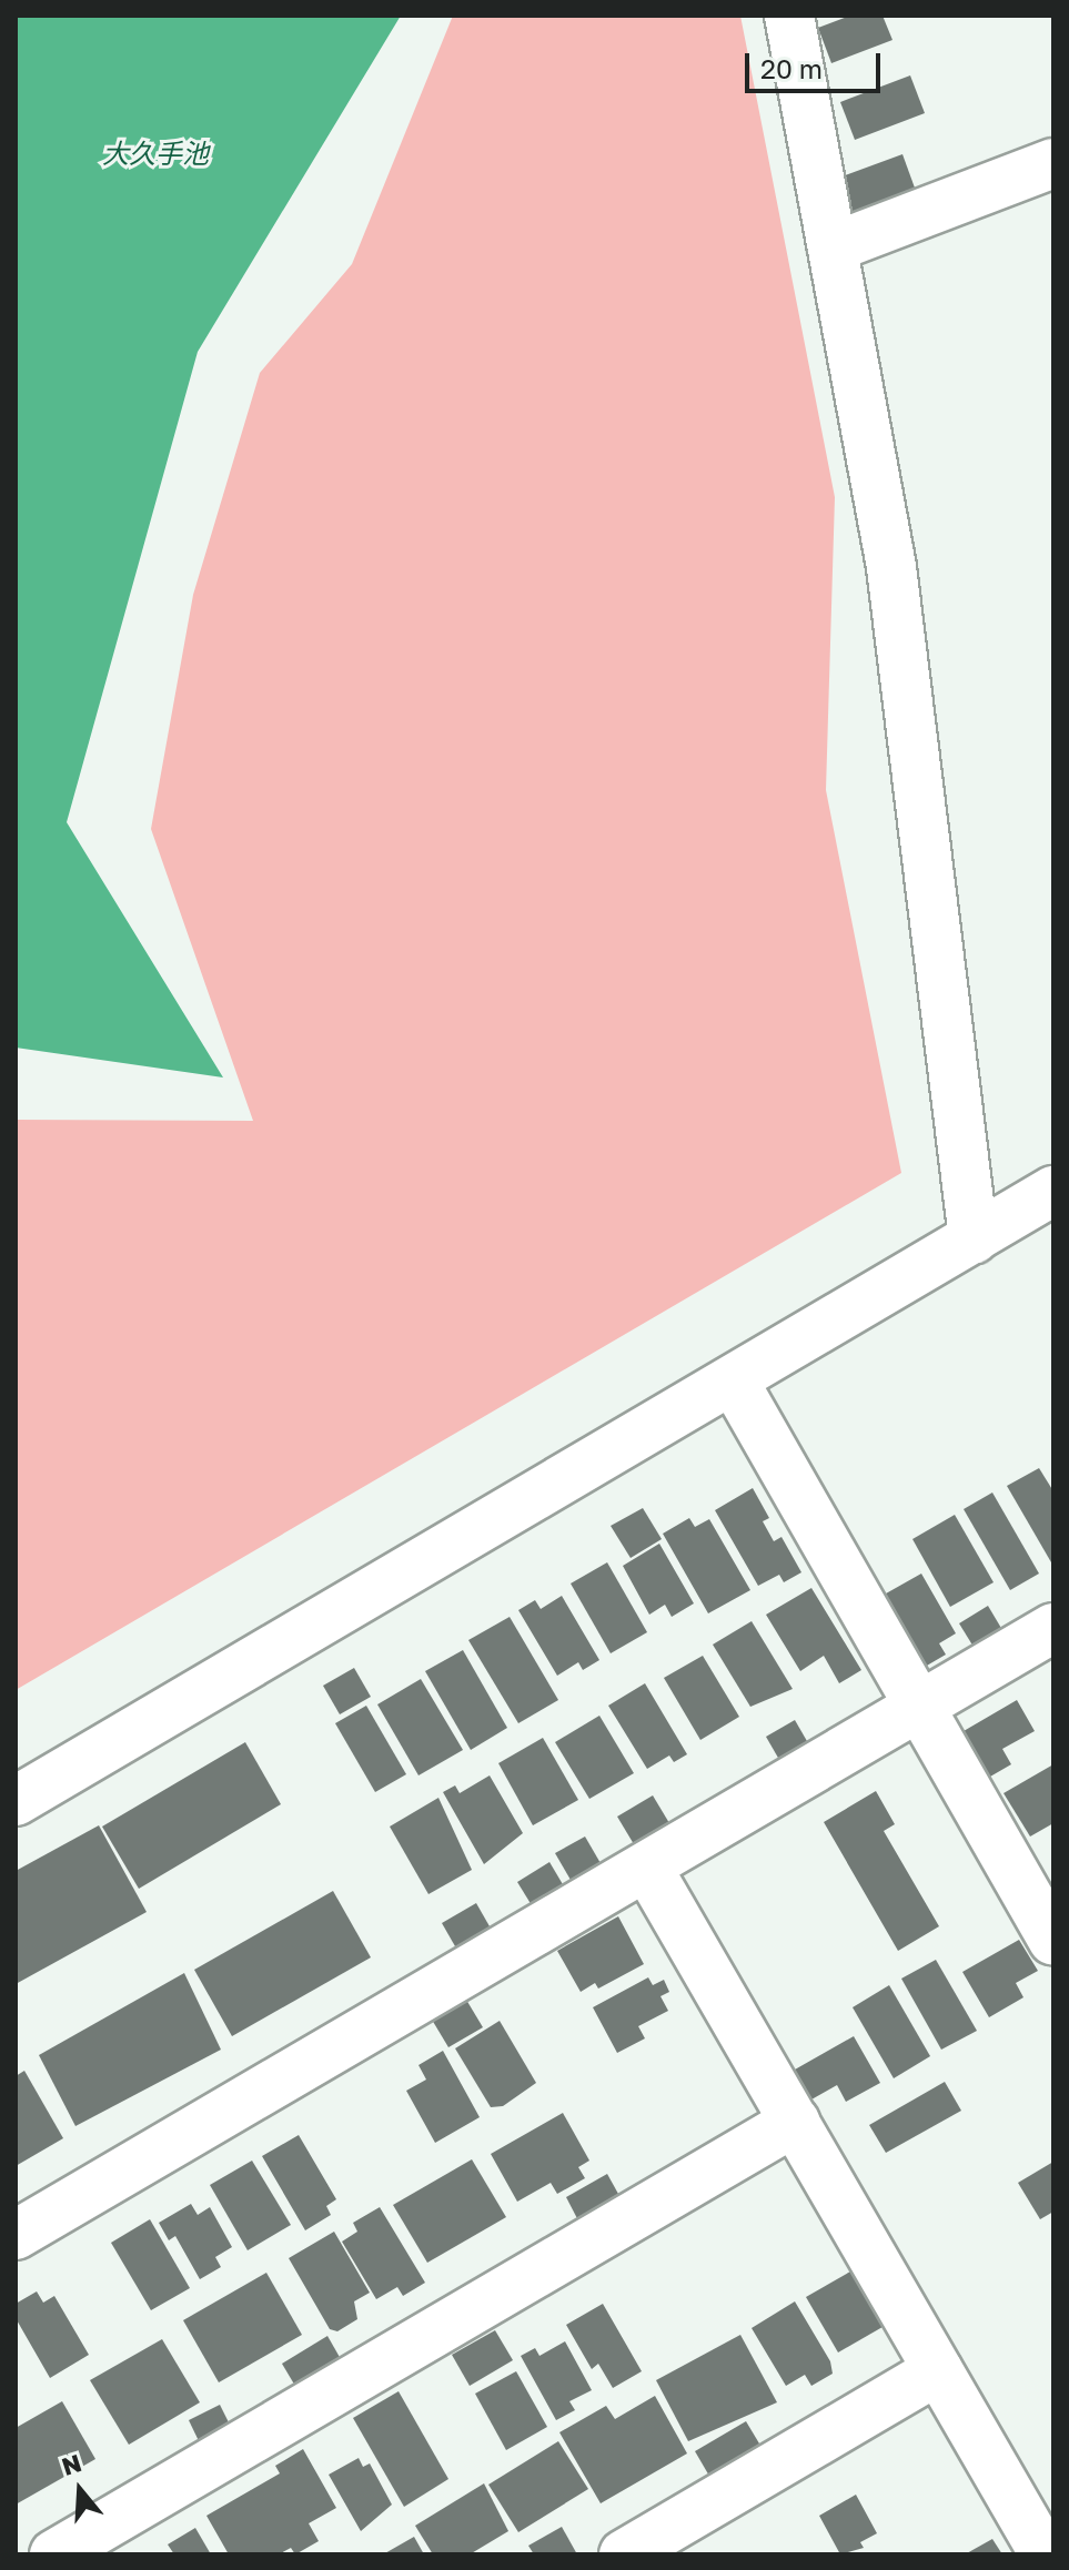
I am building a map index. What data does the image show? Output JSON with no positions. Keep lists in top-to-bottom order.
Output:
{
  "water": ["大久手池"],
  "scale_bar": "20 m",
  "north": "top"
}
